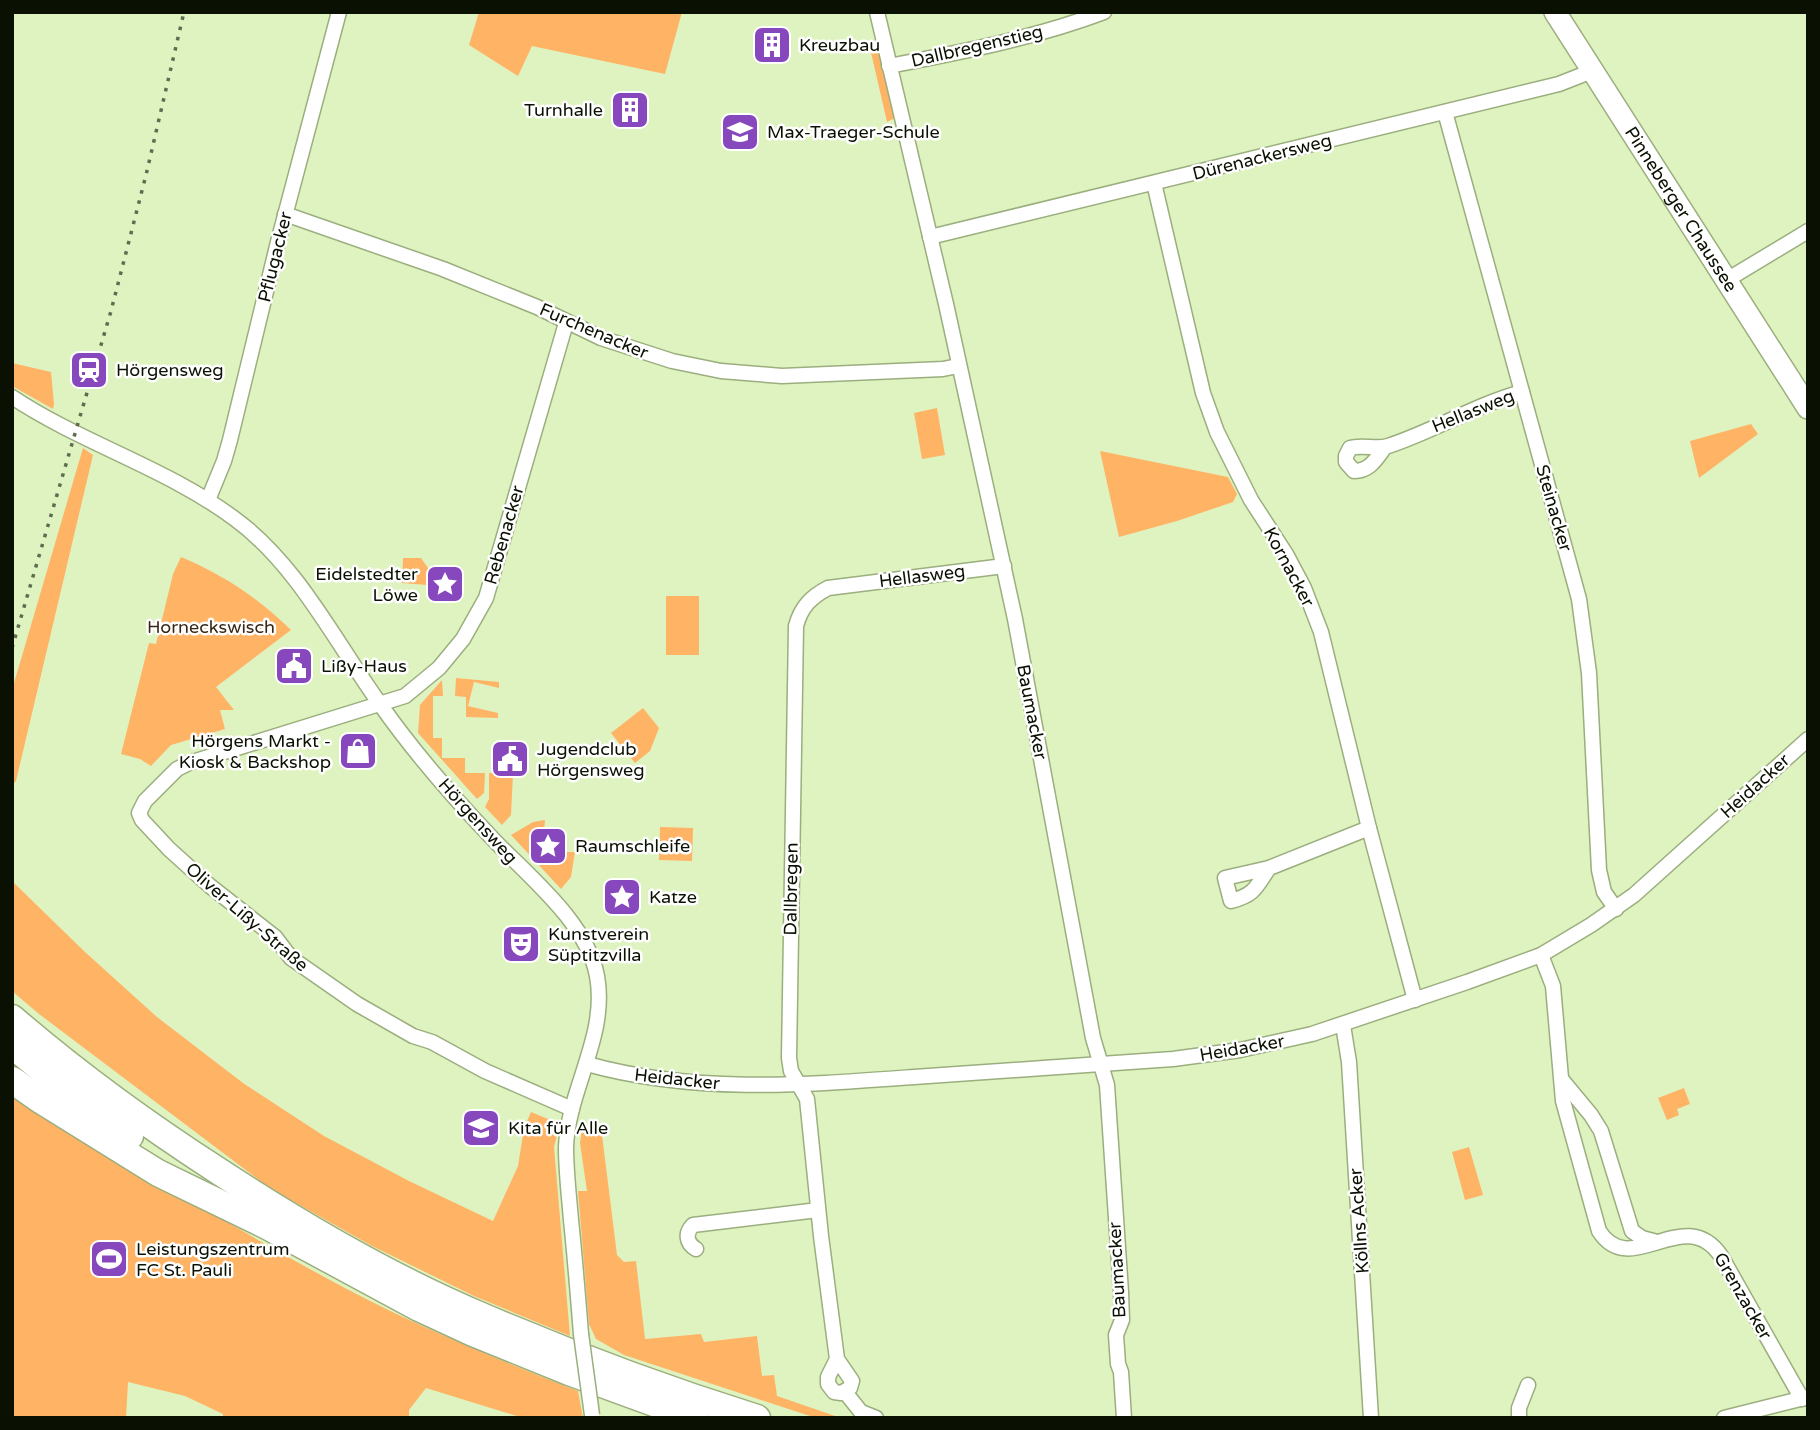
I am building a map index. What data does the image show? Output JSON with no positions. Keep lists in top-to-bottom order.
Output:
{
  "streets": {
    "main road": ["Pinneberger Chaussee"],
    "street": [
      "Dallbregenstieg",
      "Dürenackersweg",
      "Pflugacker",
      "Furchenacker",
      "Hellasweg",
      "Steinacker",
      "Rebenacker",
      "Kornacker",
      "Baumacker",
      "Heidacker",
      "Hörgensweg",
      "Dallbregen",
      "Oliver-Lißy-Straße",
      "Köllns Acker",
      "Grenzacker"
    ]
  },
  "crossings": [
    ["Dallbregenstieg", "Baumacker"],
    ["Dürenackersweg", "Pinneberger Chaussee"],
    ["Dürenackersweg", "Steinacker"],
    ["Dürenackersweg", "Kornacker"],
    ["Dürenackersweg", "Baumacker"],
    ["Pflugacker", "Furchenacker"],
    ["Pflugacker", "Hörgensweg"],
    ["Furchenacker", "Rebenacker"],
    ["Furchenacker", "Baumacker"],
    ["Hellasweg", "Steinacker"],
    ["Hellasweg", "Baumacker"],
    ["Hellasweg", "Dallbregen"],
    ["Steinacker", "Heidacker"],
    ["Rebenacker", "Hörgensweg"],
    ["Rebenacker", "Oliver-Lißy-Straße"],
    ["Kornacker", "Heidacker"],
    ["Baumacker", "Heidacker"],
    ["Heidacker", "Hörgensweg"],
    ["Heidacker", "Dallbregen"],
    ["Heidacker", "Köllns Acker"],
    ["Heidacker", "Grenzacker"],
    ["Hörgensweg", "Oliver-Lißy-Straße"]
  ],
  "parks": ["Horneckswisch"],
  "places": {
    "building": ["Kreuzbau", "Turnhalle"],
    "school or university": ["Max-Traeger-Schule", "Kita für Alle"],
    "station": ["Hörgensweg"],
    "place": ["Eidelstedter Löwe", "Raumschleife", "Katze"],
    "public building": ["Lißy-Haus", "Jugendclub Hörgensweg"],
    "shop": ["Hörgens Markt - Kiosk & Backshop"],
    "theatre": ["Kunstverein Süptitzvilla"],
    "sports": ["Leistungszentrum FC St. Pauli"]
  }
}
